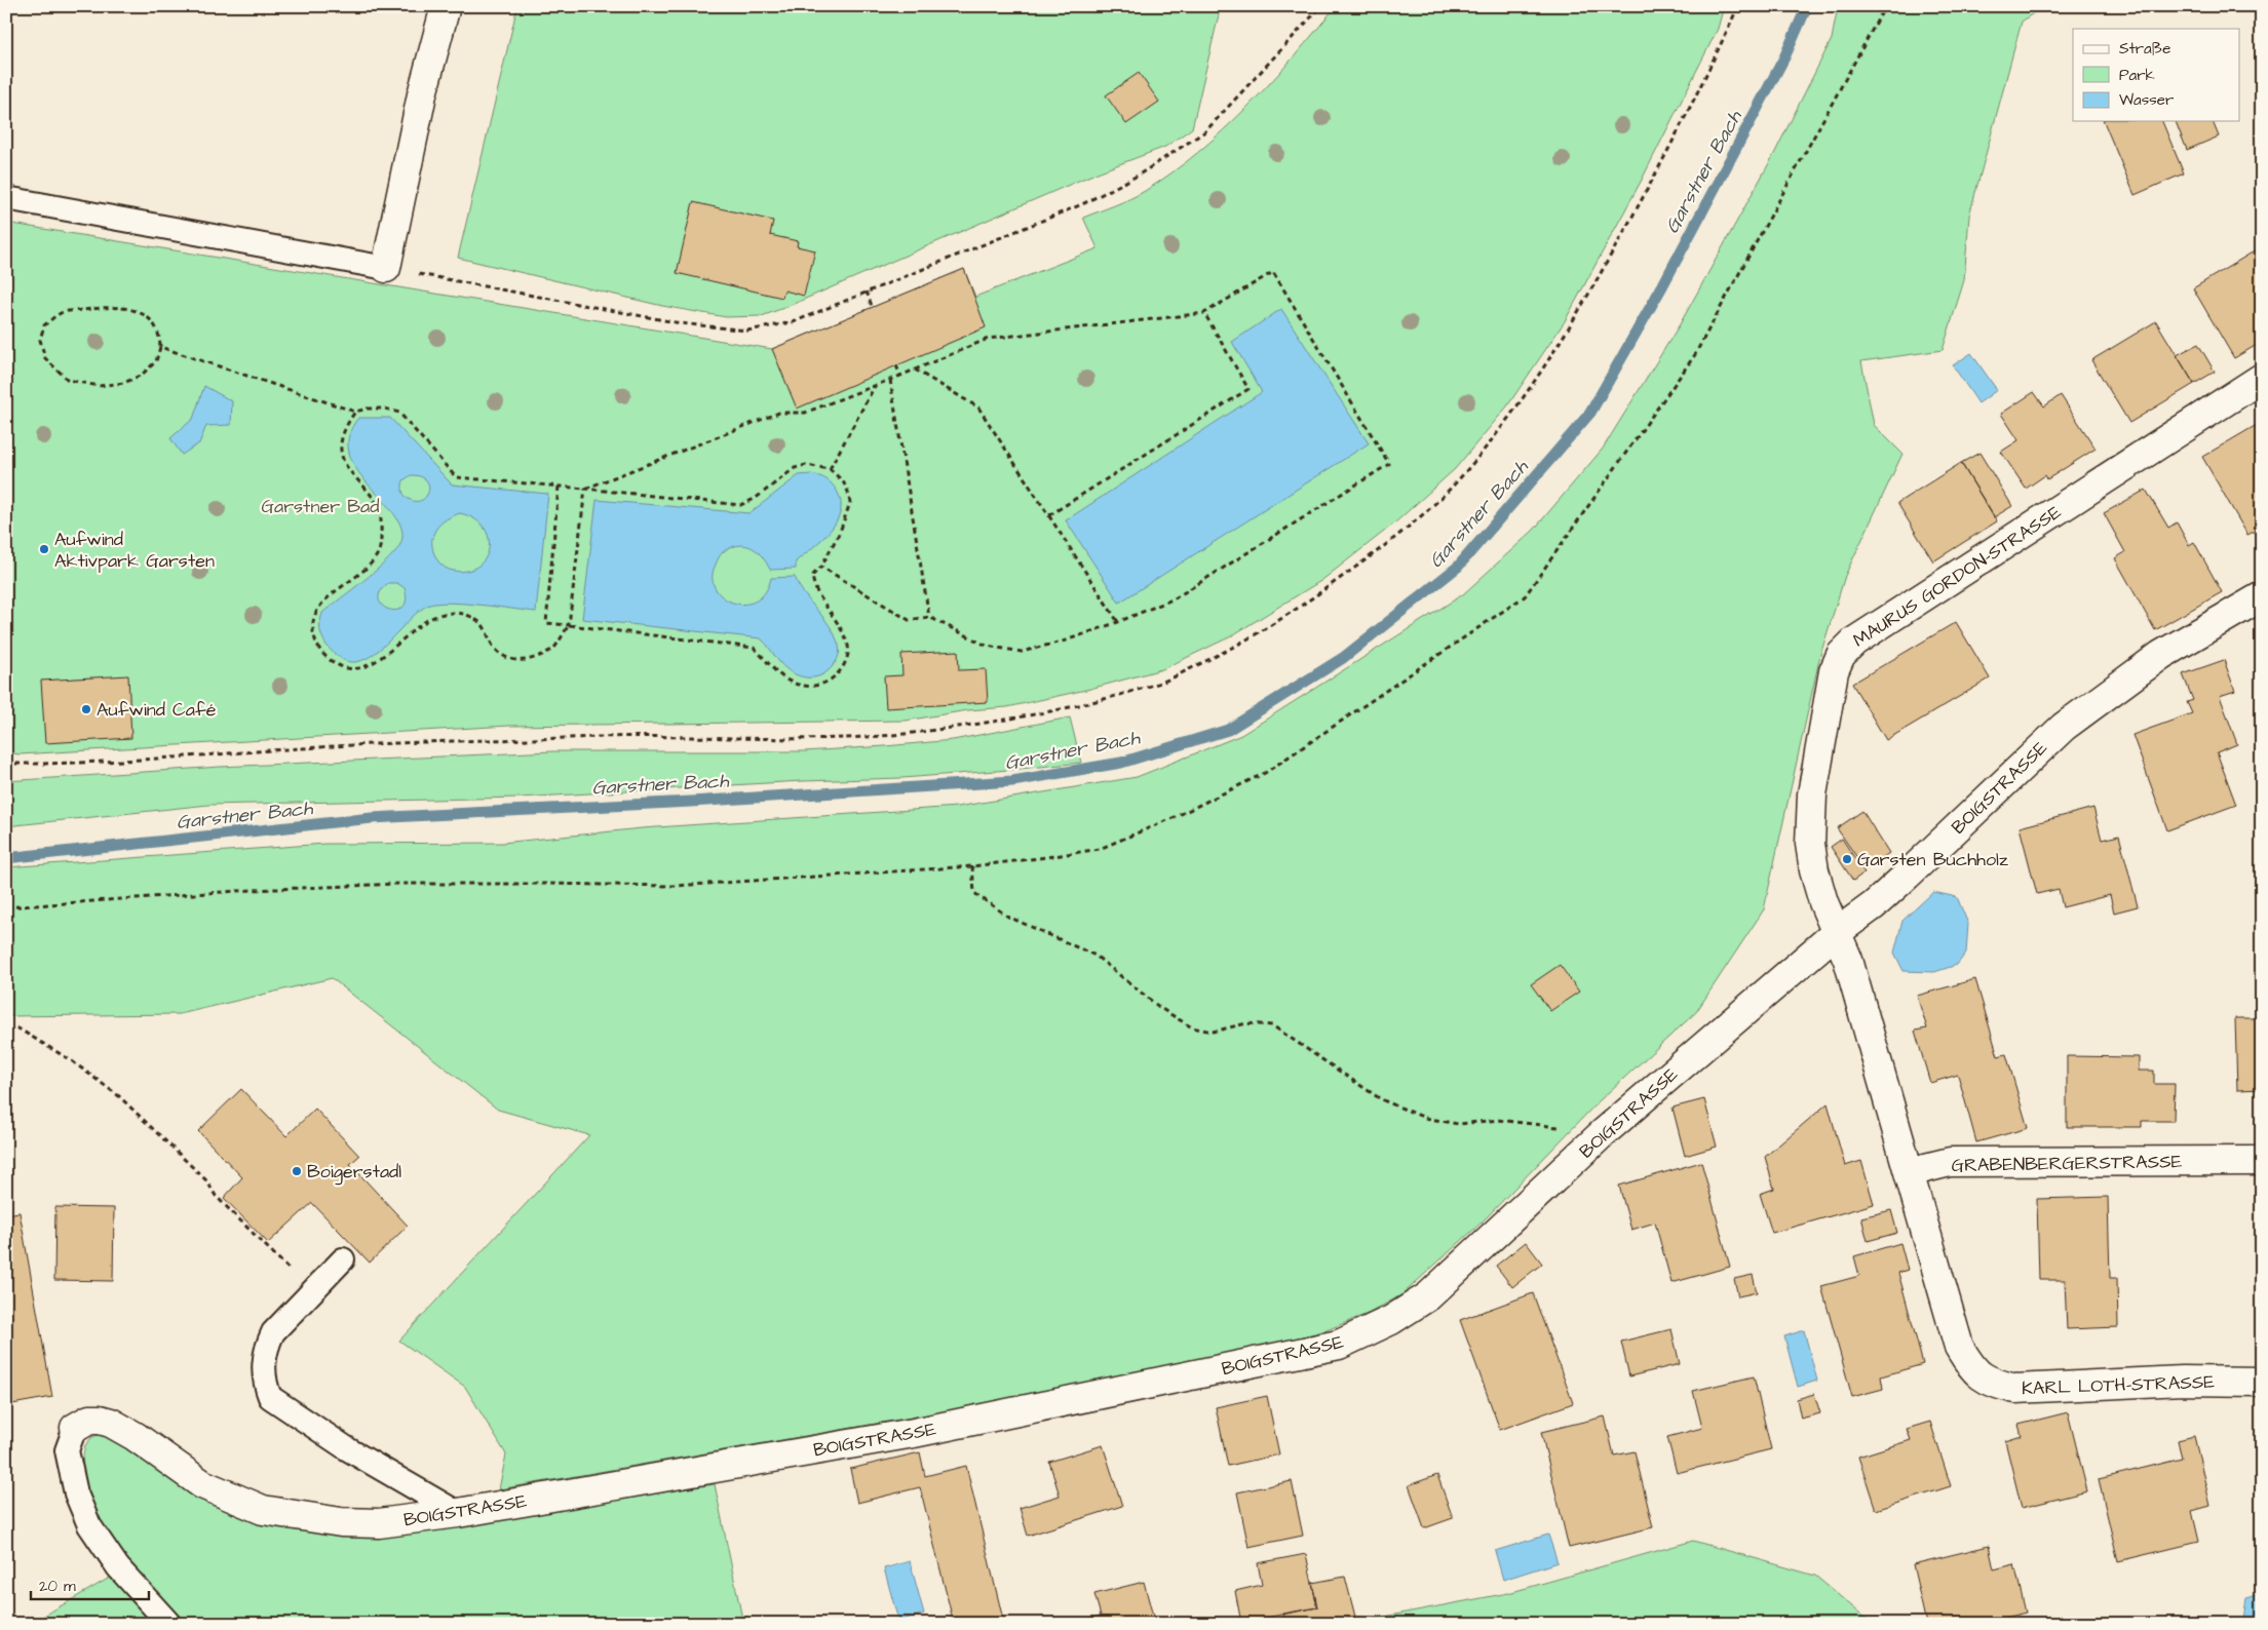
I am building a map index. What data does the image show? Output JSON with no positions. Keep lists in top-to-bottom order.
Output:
{
  "streets": {
    "street": [
      "MAURUS GORDON-STRASSE",
      "BOIGSTRASSE",
      "GRABENBERGERSTRASSE",
      "KARL LOTH-STRASSE"
    ]
  },
  "crossings": [
    ["MAURUS GORDON-STRASSE", "BOIGSTRASSE"],
    ["GRABENBERGERSTRASSE", "KARL LOTH-STRASSE"]
  ],
  "water": ["Garstner Bach"],
  "parks": ["Garstner Bad"],
  "places": [
    "Aufwind Aktivpark Garsten",
    "Aufwind Café",
    "Garsten Buchholz",
    "Boigerstadl"
  ],
  "legend": ["Straße", "Park", "Wasser"],
  "scale_bar": "20 m"
}
